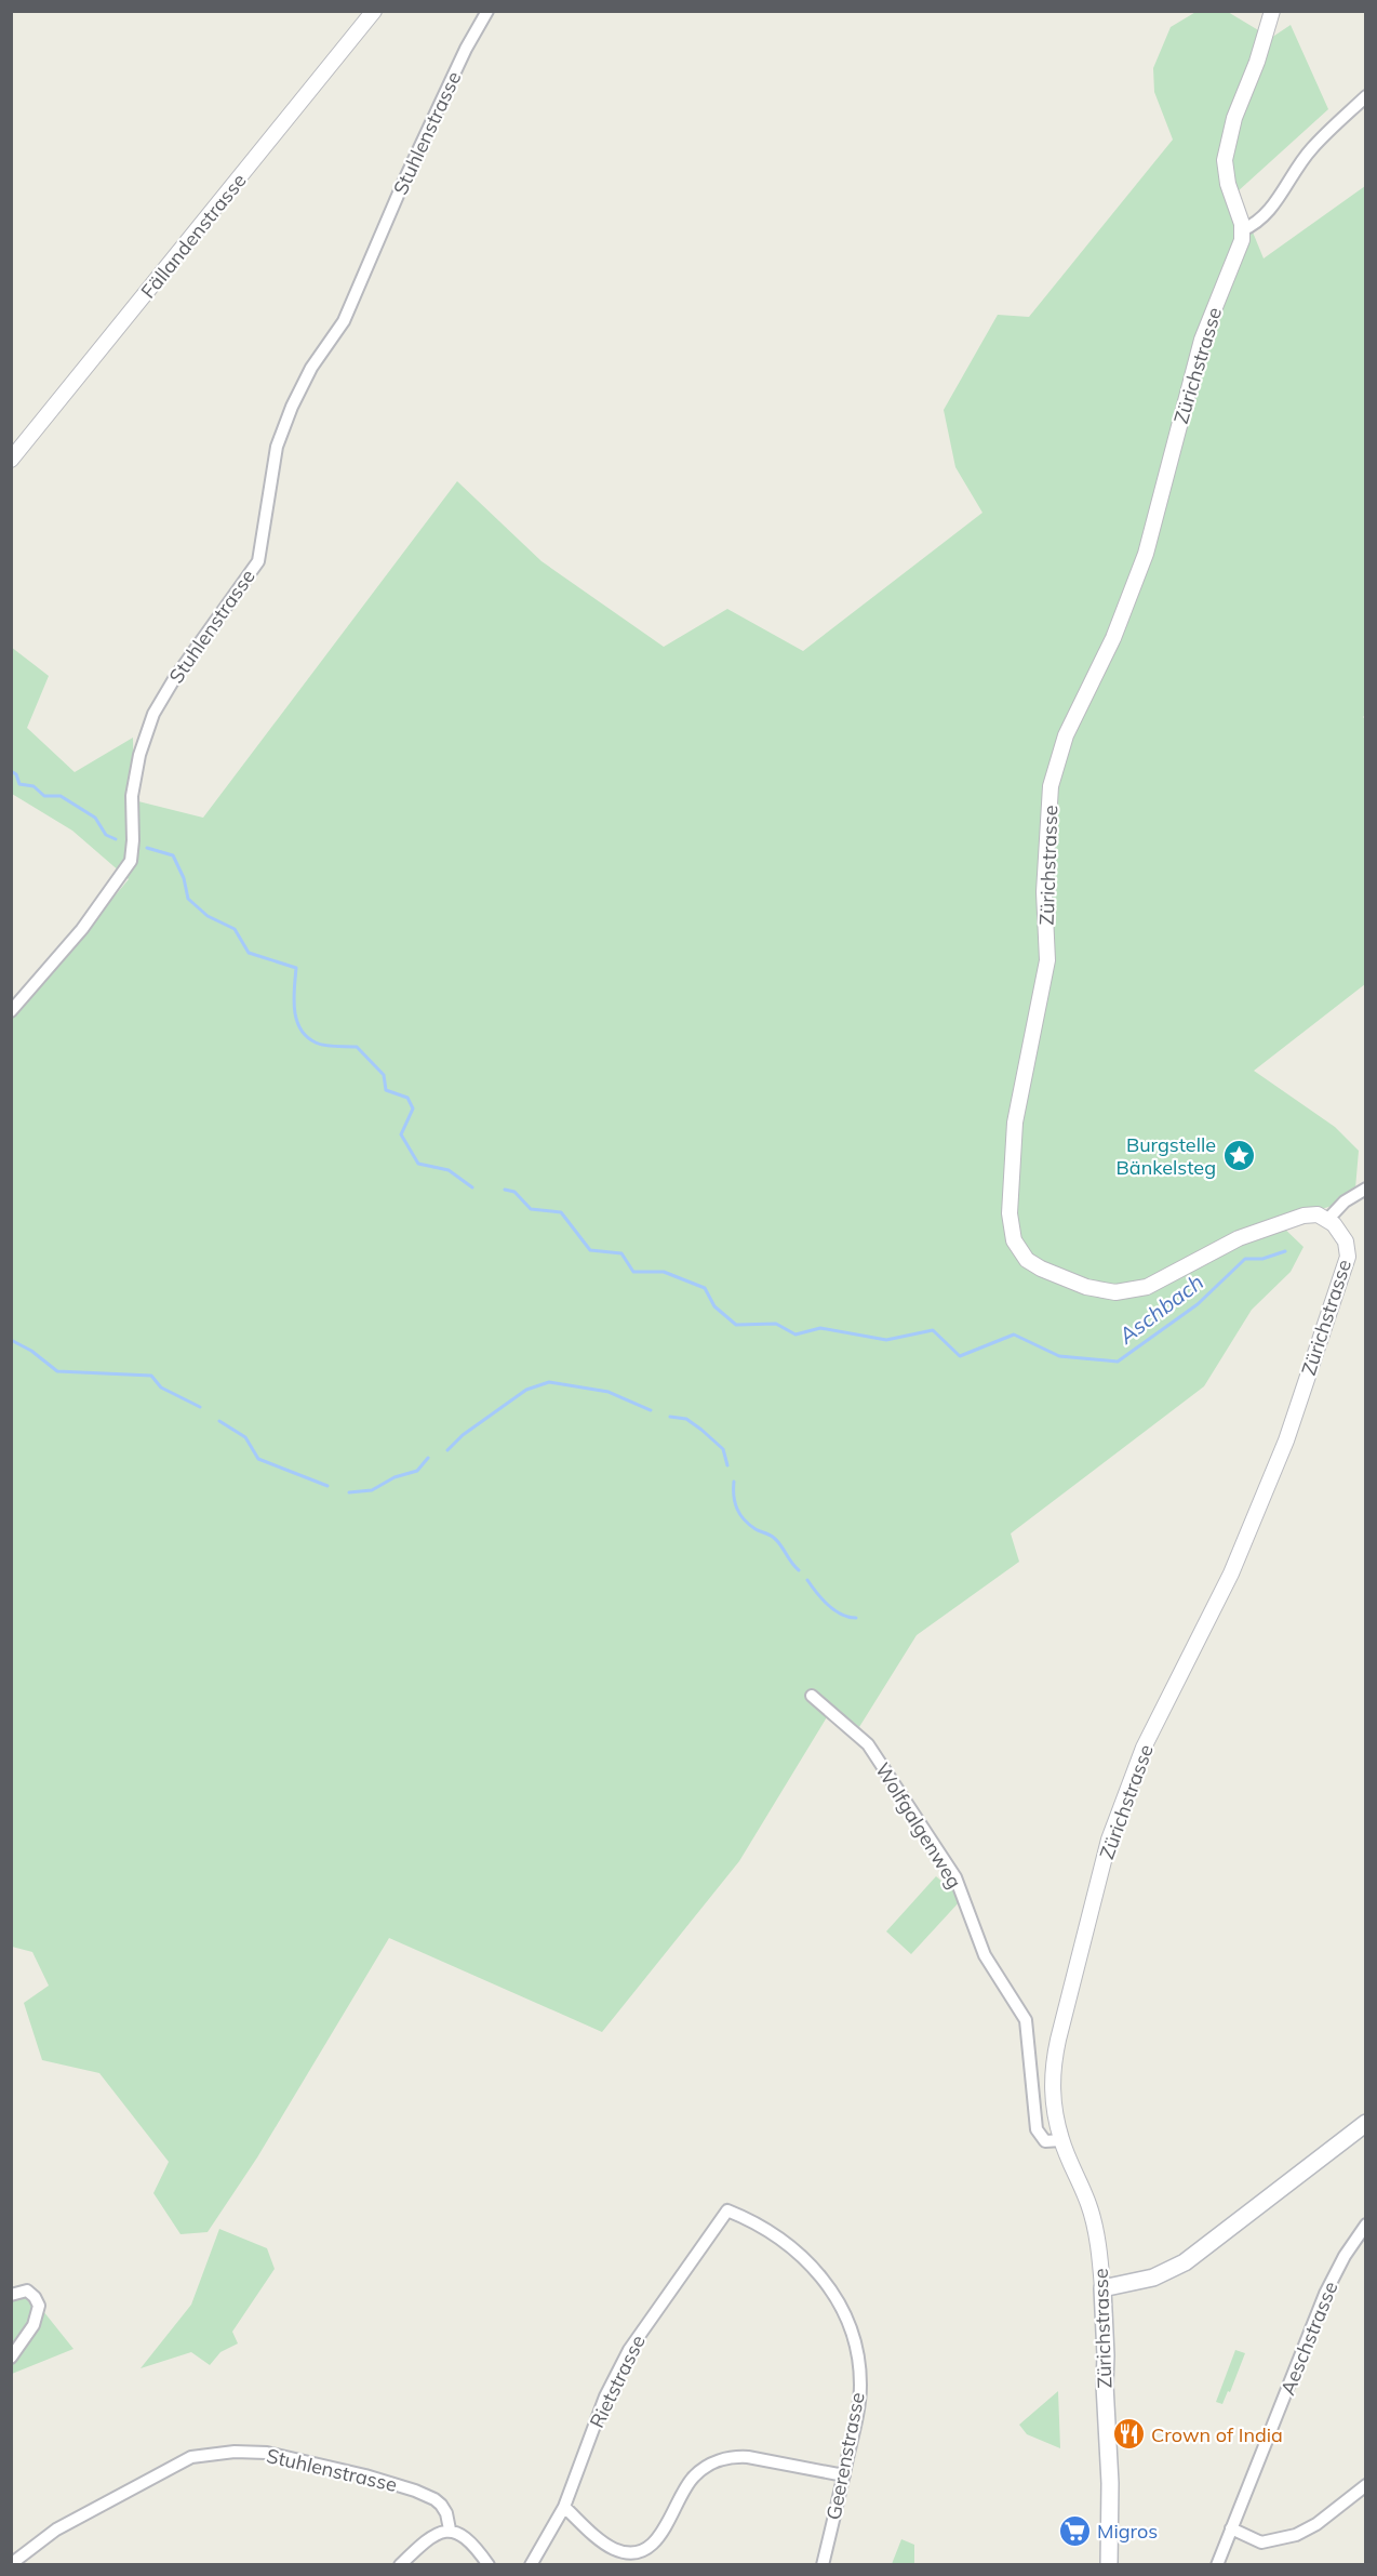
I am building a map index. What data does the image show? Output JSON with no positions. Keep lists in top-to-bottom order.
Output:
{
  "streets": {
    "main road": ["Zürichstrasse"],
    "street": [
      "Stuhlenstrasse",
      "Fällandenstrasse",
      "Wolfgalgenweg",
      "Aeschstrasse",
      "Rietstrasse",
      "Geerenstrasse"
    ]
  },
  "crossings": [
    ["Zürichstrasse", "Wolfgalgenweg"],
    ["Rietstrasse", "Geerenstrasse"]
  ],
  "water": ["Aschbach"],
  "places": {
    "place": ["Burgstelle Bänkelsteg"],
    "restaurant": ["Crown of India"],
    "supermarket": ["Migros"]
  }
}
